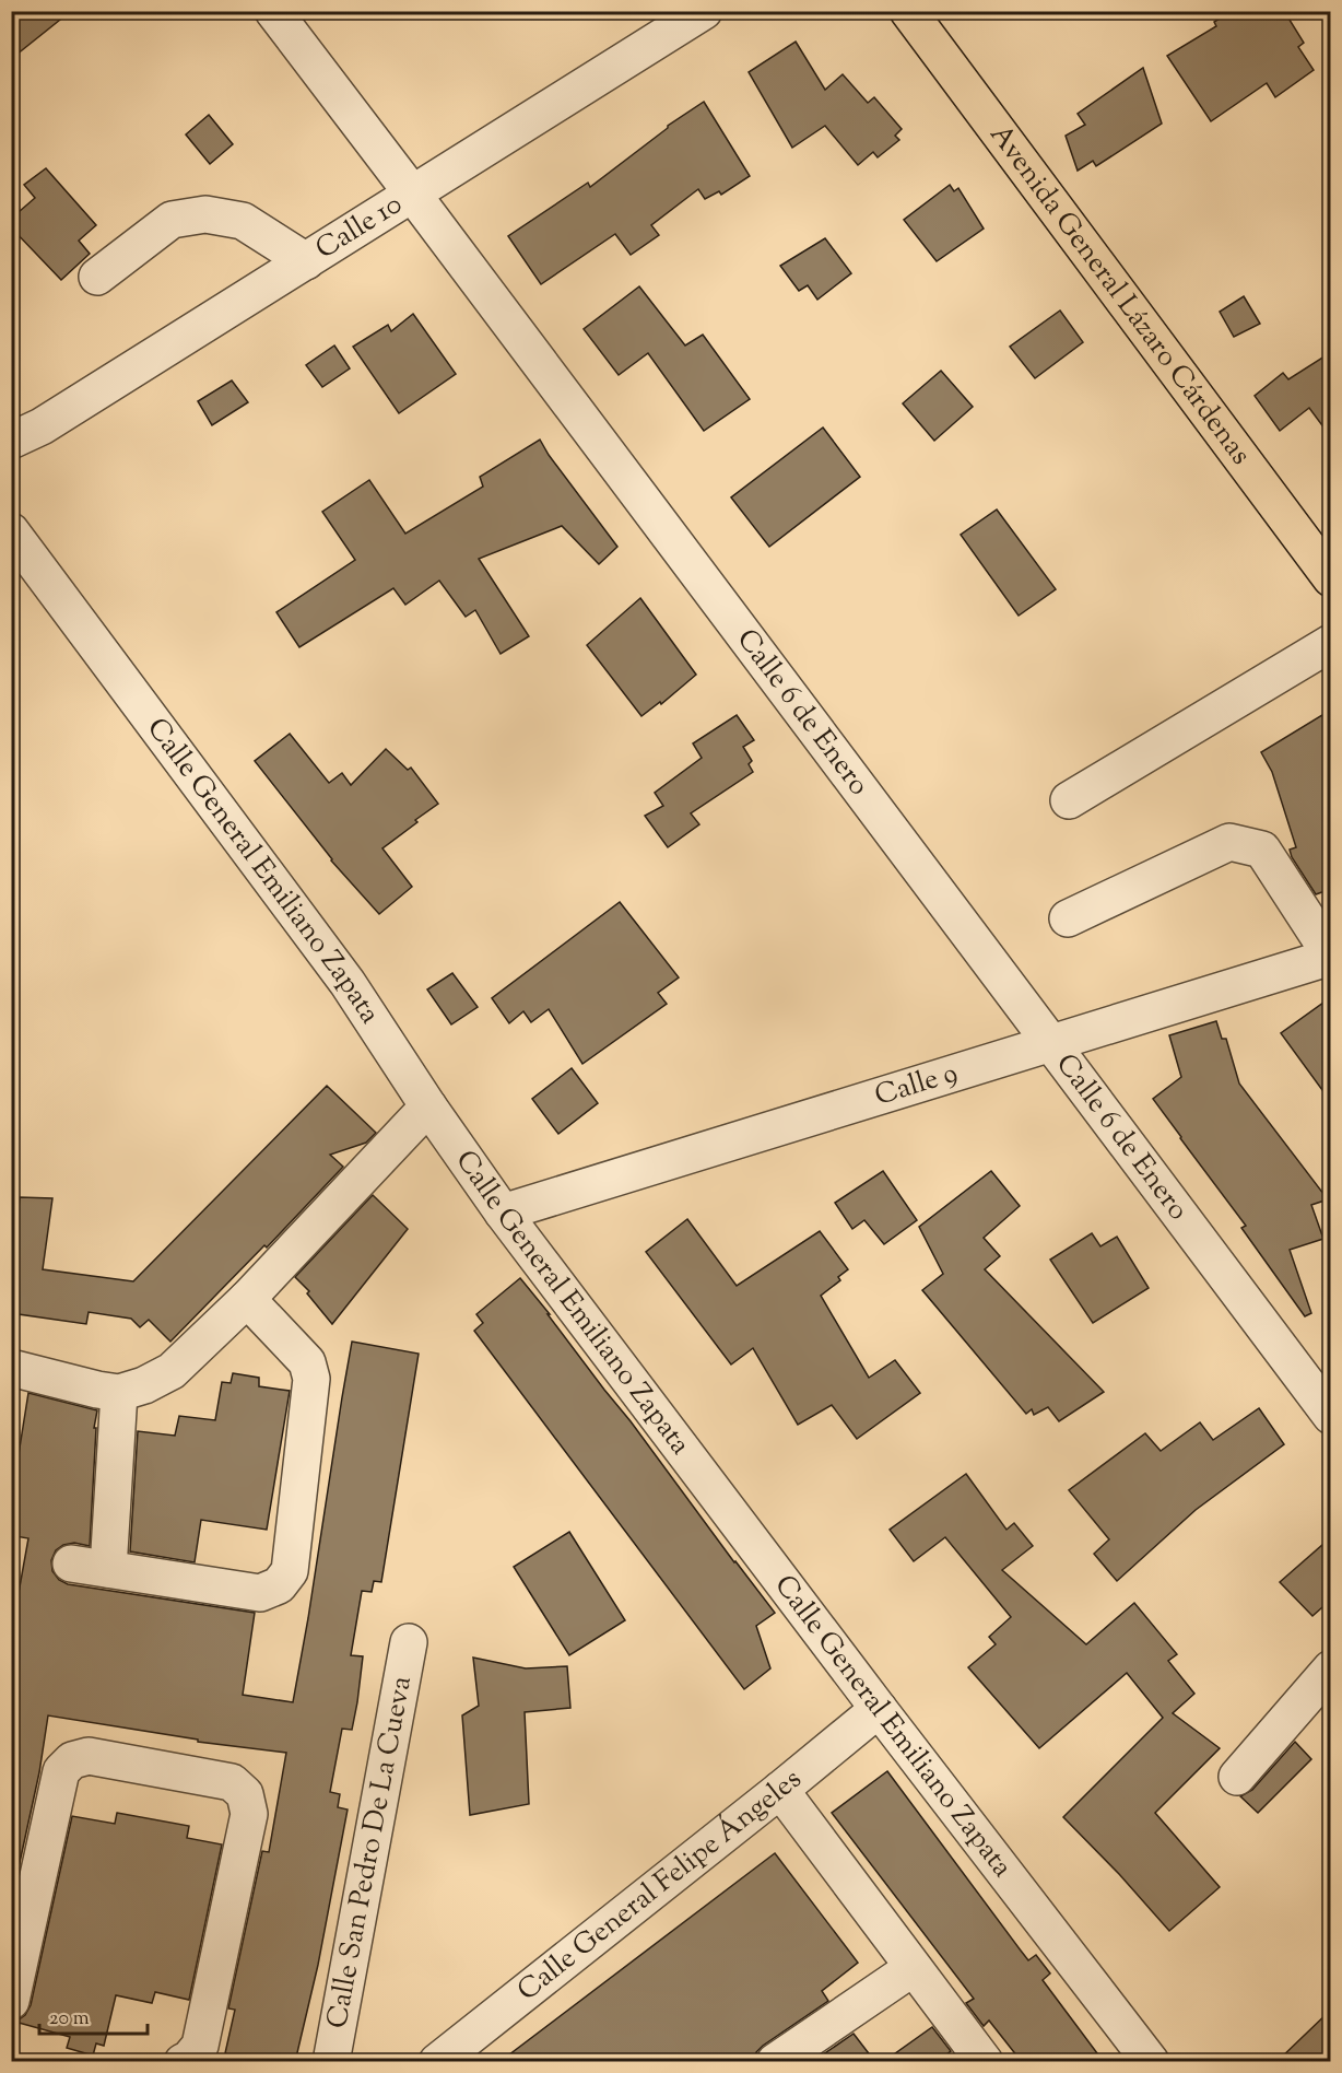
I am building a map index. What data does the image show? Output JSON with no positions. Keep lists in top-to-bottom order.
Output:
{
  "streets": {
    "main road": ["Avenida General Lázaro Cárdenas"],
    "street": [
      "Calle 10",
      "Calle 6 de Enero",
      "Calle General Emiliano Zapata",
      "Calle 9",
      "Calle San Pedro De La Cueva",
      "Calle General Felipe Ángeles"
    ]
  },
  "crossings": [
    ["Calle 10", "Calle 6 de Enero"],
    ["Calle 6 de Enero", "Calle 9"],
    ["Calle General Emiliano Zapata", "Calle 9"],
    ["Calle General Emiliano Zapata", "Calle General Felipe Ángeles"]
  ],
  "scale_bar": "20 m"
}
